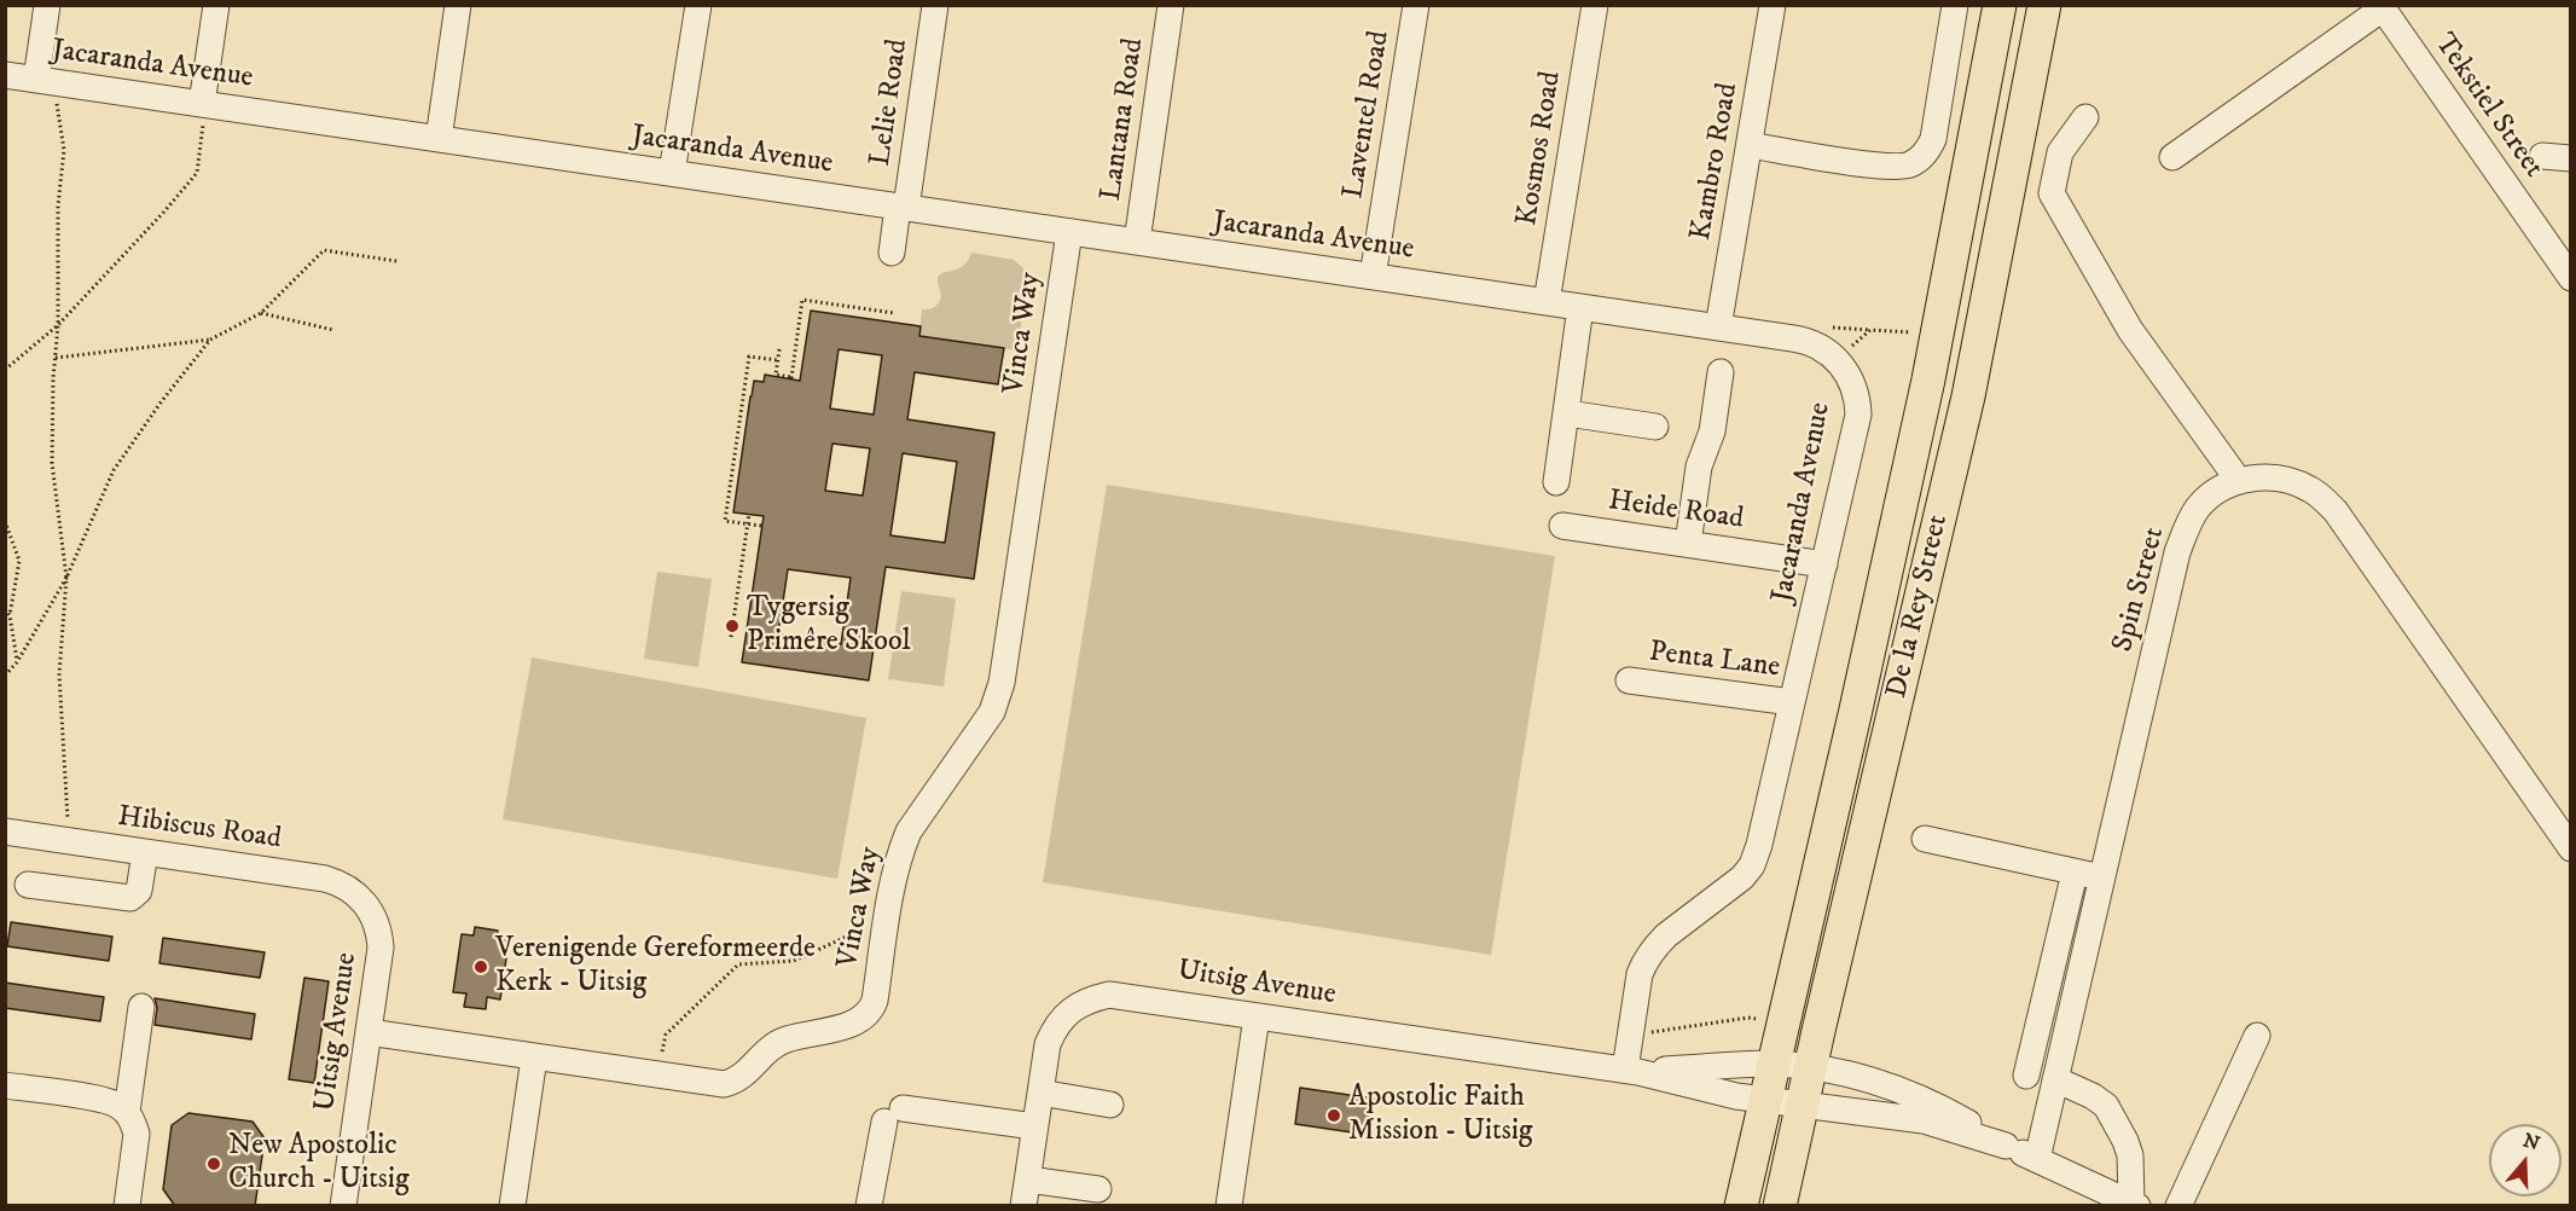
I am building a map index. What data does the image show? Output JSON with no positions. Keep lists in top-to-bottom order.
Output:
{
  "streets": {
    "main road": ["De la Rey Street"],
    "street": [
      "Jacaranda Avenue",
      "Lelie Road",
      "Tekstiel Street",
      "Laventel Road",
      "Lantana Road",
      "Kosmos Road",
      "Kambro Road",
      "Vinca Way",
      "Heide Road",
      "Spin Street",
      "Penta Lane",
      "Hibiscus Road",
      "Uitsig Avenue"
    ]
  },
  "crossings": [
    ["Jacaranda Avenue", "Lelie Road"],
    ["Jacaranda Avenue", "Laventel Road"],
    ["Jacaranda Avenue", "Lantana Road"],
    ["Jacaranda Avenue", "Kosmos Road"],
    ["Jacaranda Avenue", "Kambro Road"],
    ["Jacaranda Avenue", "Vinca Way"],
    ["Jacaranda Avenue", "Heide Road"],
    ["Jacaranda Avenue", "Penta Lane"],
    ["Jacaranda Avenue", "Uitsig Avenue"],
    ["Vinca Way", "Uitsig Avenue"],
    ["De la Rey Street", "Uitsig Avenue"],
    ["Hibiscus Road", "Uitsig Avenue"]
  ],
  "places": [
    "Tygersig Primêre Skool",
    "Verenigende Gereformeerde Kerk - Uitsig",
    "Apostolic Faith Mission - Uitsig",
    "New Apostolic Church - Uitsig"
  ],
  "north": "top"
}
